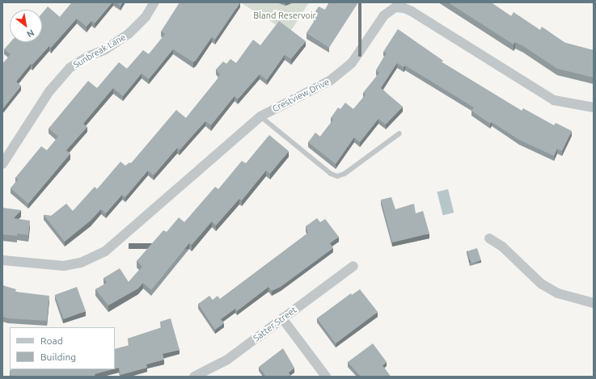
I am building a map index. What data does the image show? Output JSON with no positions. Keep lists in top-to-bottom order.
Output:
{
  "streets": {
    "street": ["Sunbreak Lane", "Crestview Drive", "Satter Street"]
  },
  "parks": ["Bland Reservoir"],
  "legend": ["Road", "Building"],
  "north": "bottom right"
}
